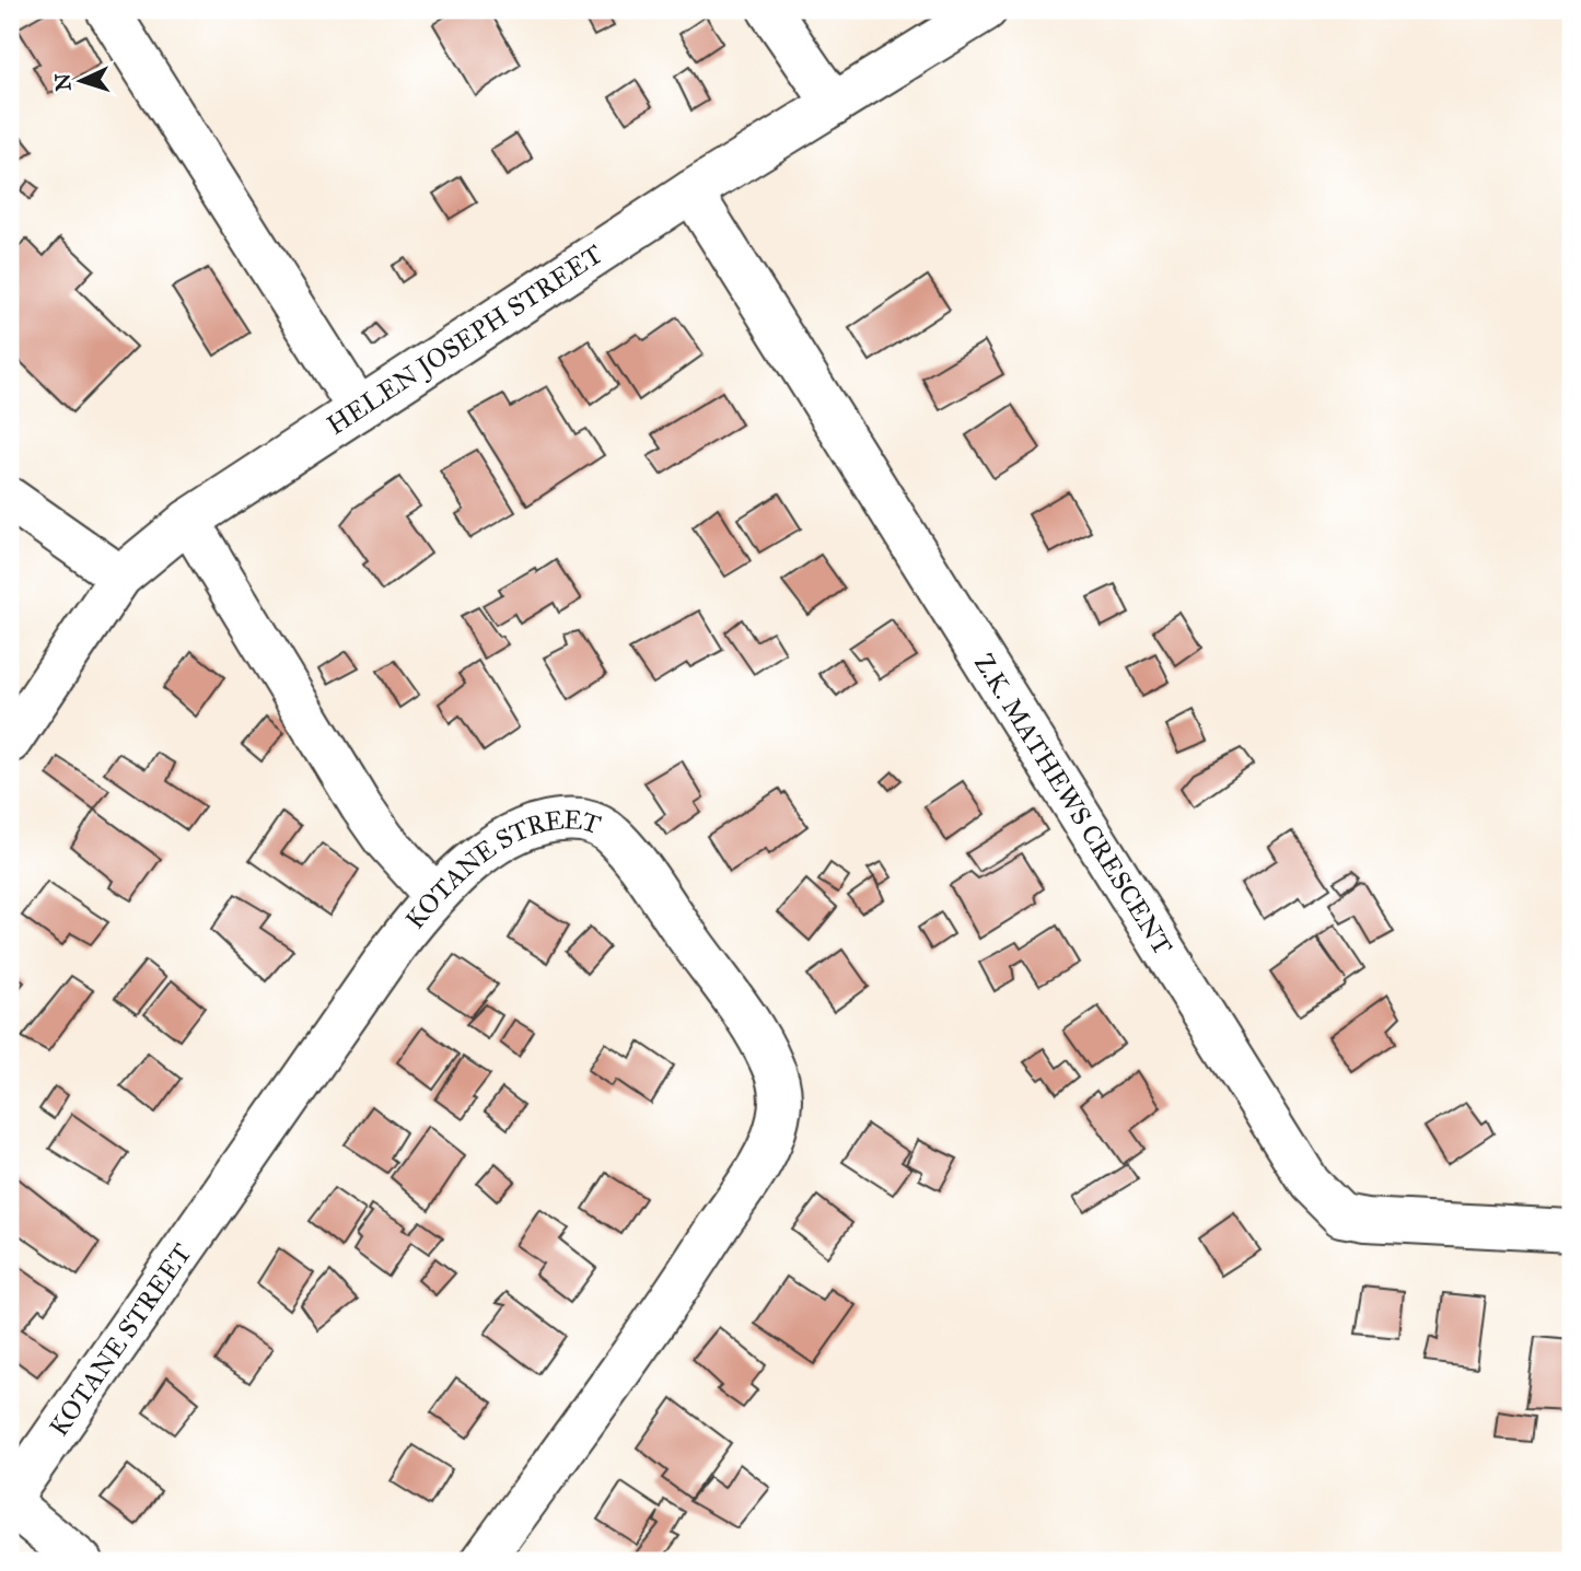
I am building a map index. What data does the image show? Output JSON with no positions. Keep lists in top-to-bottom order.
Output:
{
  "streets": {
    "street": ["HELEN JOSEPH STREET", "Z.K. MATHEWS CRESCENT", "KOTANE STREET"]
  },
  "crossings": [
    ["HELEN JOSEPH STREET", "Z.K. MATHEWS CRESCENT"]
  ],
  "north": "left"
}
